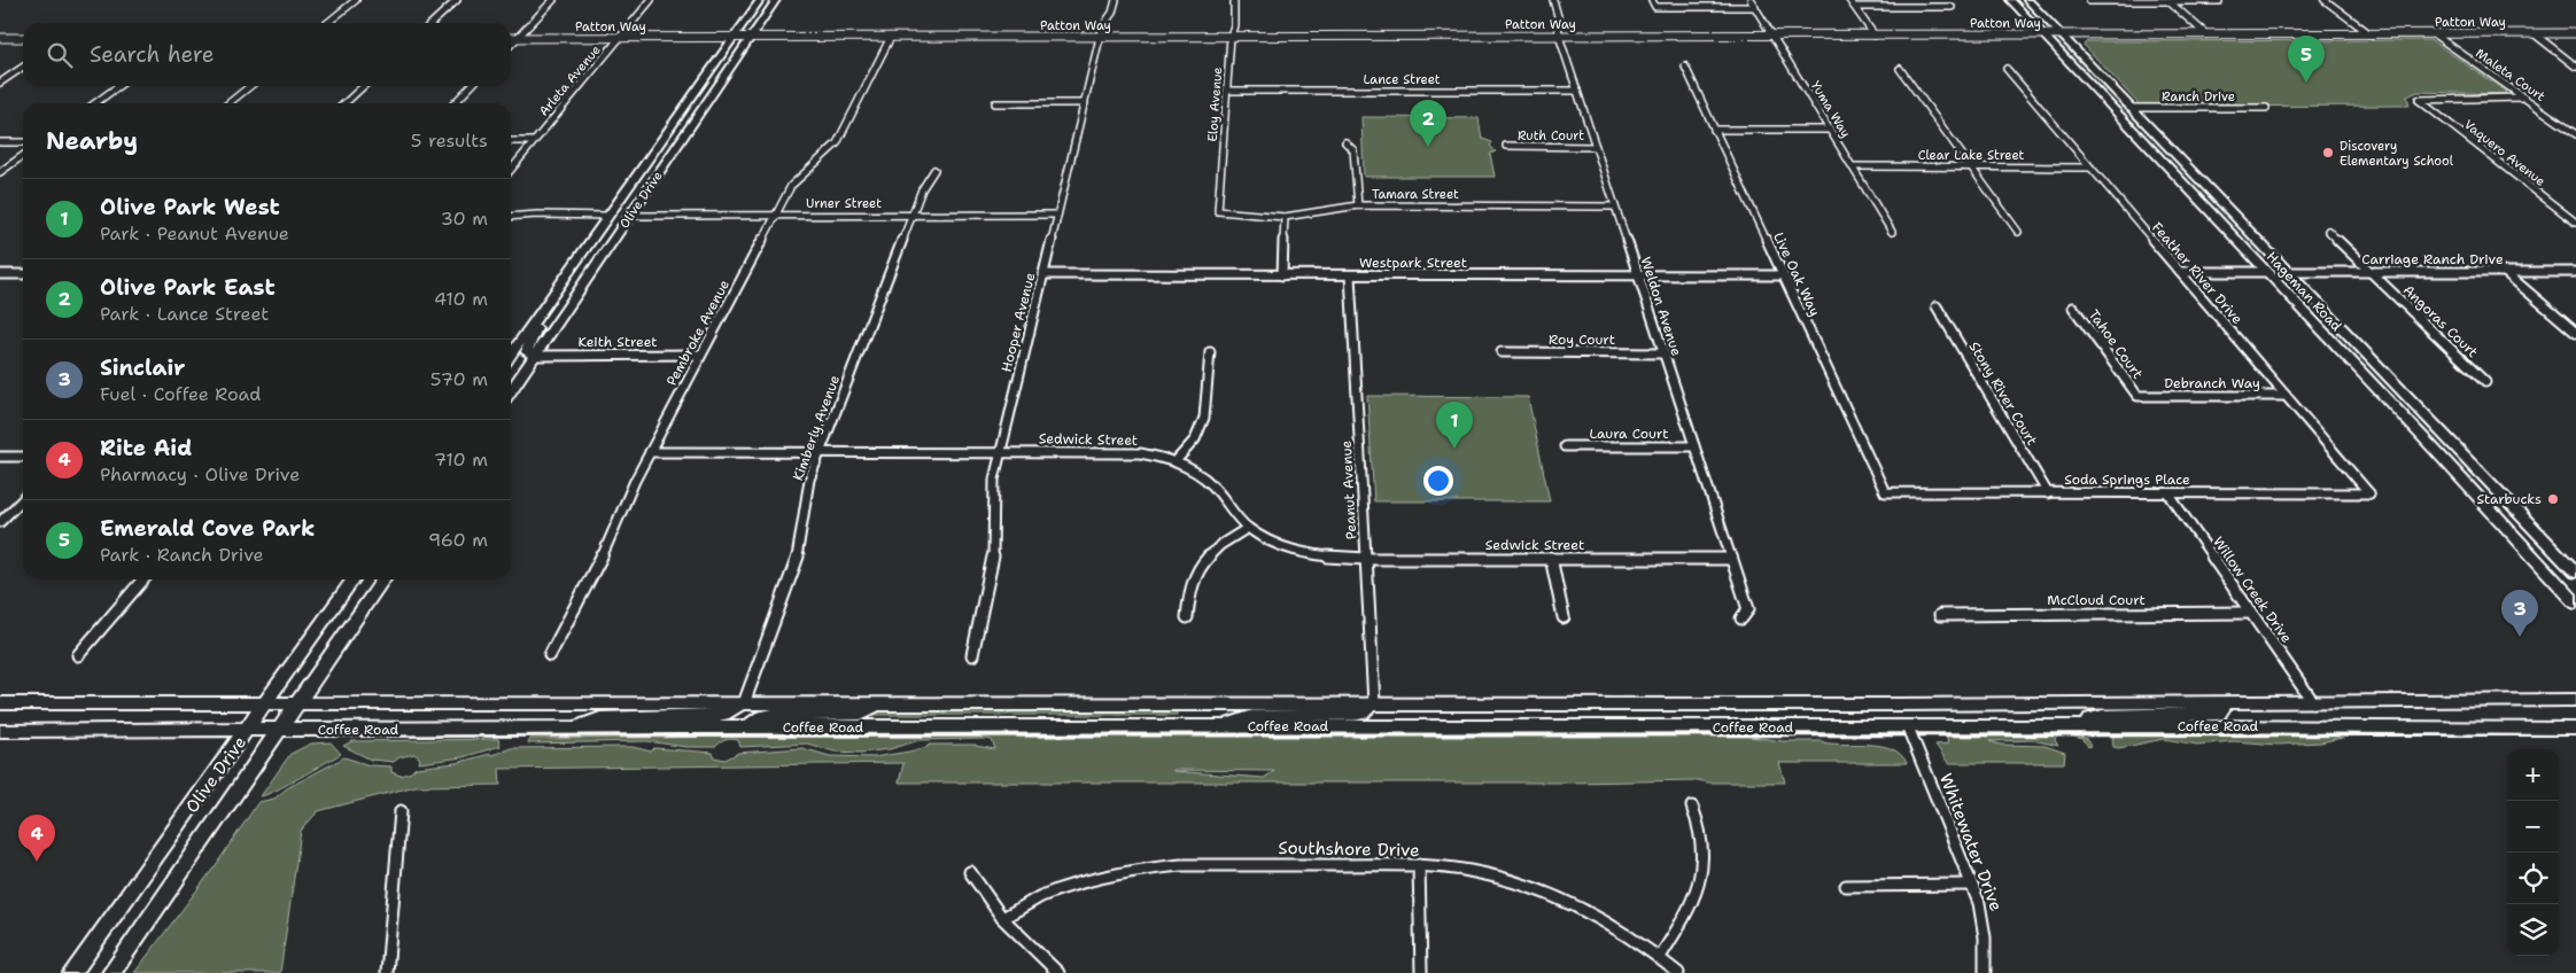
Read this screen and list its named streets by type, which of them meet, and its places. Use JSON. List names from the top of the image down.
{
  "streets": {
    "main road": ["Olive Drive", "Hageman Road", "Coffee Road"],
    "street": [
      "Patton Way",
      "Maleta Court",
      "Lance Street",
      "Arleta Avenue",
      "Ranch Drive",
      "Eloy Avenue",
      "Yuma Way",
      "Ruth Court",
      "Vaquero Avenue",
      "Clear Lake Street",
      "Tamara Street",
      "Urner Street",
      "Carriage Ranch Drive",
      "Westpark Street",
      "Feather River Drive",
      "Live Oak Way",
      "Weldon Avenue",
      "Angoras Court",
      "Hooper Avenue",
      "Pembroke Avenue",
      "Roy Court",
      "Keith Street",
      "Tahoe Court",
      "Debranch Way",
      "Stony River Court",
      "Kimberly Avenue",
      "Laura Court",
      "Sedwick Street",
      "Soda Springs Place",
      "Peanut Avenue",
      "Willow Creek Drive",
      "McCloud Court",
      "Whitewater Drive",
      "Southshore Drive"
    ]
  },
  "crossings": [
    ["Patton Way", "Maleta Court"],
    ["Patton Way", "Arleta Avenue"],
    ["Patton Way", "Eloy Avenue"],
    ["Patton Way", "Yuma Way"],
    ["Patton Way", "Olive Drive"],
    ["Patton Way", "Hageman Road"],
    ["Patton Way", "Weldon Avenue"],
    ["Patton Way", "Hooper Avenue"],
    ["Patton Way", "Pembroke Avenue"],
    ["Maleta Court", "Vaquero Avenue"],
    ["Lance Street", "Eloy Avenue"],
    ["Lance Street", "Weldon Avenue"],
    ["Ranch Drive", "Hageman Road"],
    ["Eloy Avenue", "Tamara Street"],
    ["Yuma Way", "Clear Lake Street"],
    ["Ruth Court", "Weldon Avenue"],
    ["Clear Lake Street", "Feather River Drive"],
    ["Tamara Street", "Weldon Avenue"],
    ["Olive Drive", "Urner Street"],
    ["Olive Drive", "Keith Street"],
    ["Olive Drive", "Coffee Road"],
    ["Urner Street", "Hooper Avenue"],
    ["Urner Street", "Pembroke Avenue"],
    ["Urner Street", "Kimberly Avenue"],
    ["Carriage Ranch Drive", "Hageman Road"],
    ["Carriage Ranch Drive", "Angoras Court"],
    ["Westpark Street", "Live Oak Way"],
    ["Westpark Street", "Weldon Avenue"],
    ["Westpark Street", "Hooper Avenue"],
    ["Westpark Street", "Peanut Avenue"],
    ["Feather River Drive", "Debranch Way"],
    ["Feather River Drive", "Soda Springs Place"],
    ["Live Oak Way", "Soda Springs Place"],
    ["Weldon Avenue", "Roy Court"],
    ["Weldon Avenue", "Laura Court"],
    ["Weldon Avenue", "Sedwick Street"],
    ["Hooper Avenue", "Sedwick Street"],
    ["Pembroke Avenue", "Keith Street"],
    ["Pembroke Avenue", "Sedwick Street"],
    ["Tahoe Court", "Debranch Way"],
    ["Stony River Court", "Soda Springs Place"],
    ["Kimberly Avenue", "Sedwick Street"],
    ["Kimberly Avenue", "Coffee Road"],
    ["Sedwick Street", "Peanut Avenue"],
    ["Soda Springs Place", "Willow Creek Drive"],
    ["Peanut Avenue", "Coffee Road"],
    ["Willow Creek Drive", "McCloud Court"],
    ["Willow Creek Drive", "Coffee Road"],
    ["Coffee Road", "Whitewater Drive"]
  ],
  "places": ["Discovery Elementary School", "Starbucks"],
  "page": {
    "search": "Search here",
    "pins": [
      "5",
      "2",
      "1",
      "3",
      "4"
    ],
    "heading": ["Nearby", "5 results"],
    "list": [
      {
        "mark": "1",
        "name": "Olive Park West",
        "note": "Park · Peanut Avenue",
        "value": "30 m"
      },
      {
        "mark": "2",
        "name": "Olive Park East",
        "note": "Park · Lance Street",
        "value": "410 m"
      },
      {
        "mark": "3",
        "name": "Sinclair",
        "note": "Fuel · Coffee Road",
        "value": "570 m"
      },
      {
        "mark": "4",
        "name": "Rite Aid",
        "note": "Pharmacy · Olive Drive",
        "value": "710 m"
      },
      {
        "mark": "5",
        "name": "Emerald Cove Park",
        "note": "Park · Ranch Drive",
        "value": "960 m"
      }
    ],
    "map_buttons": ["+", "−"]
  }
}
